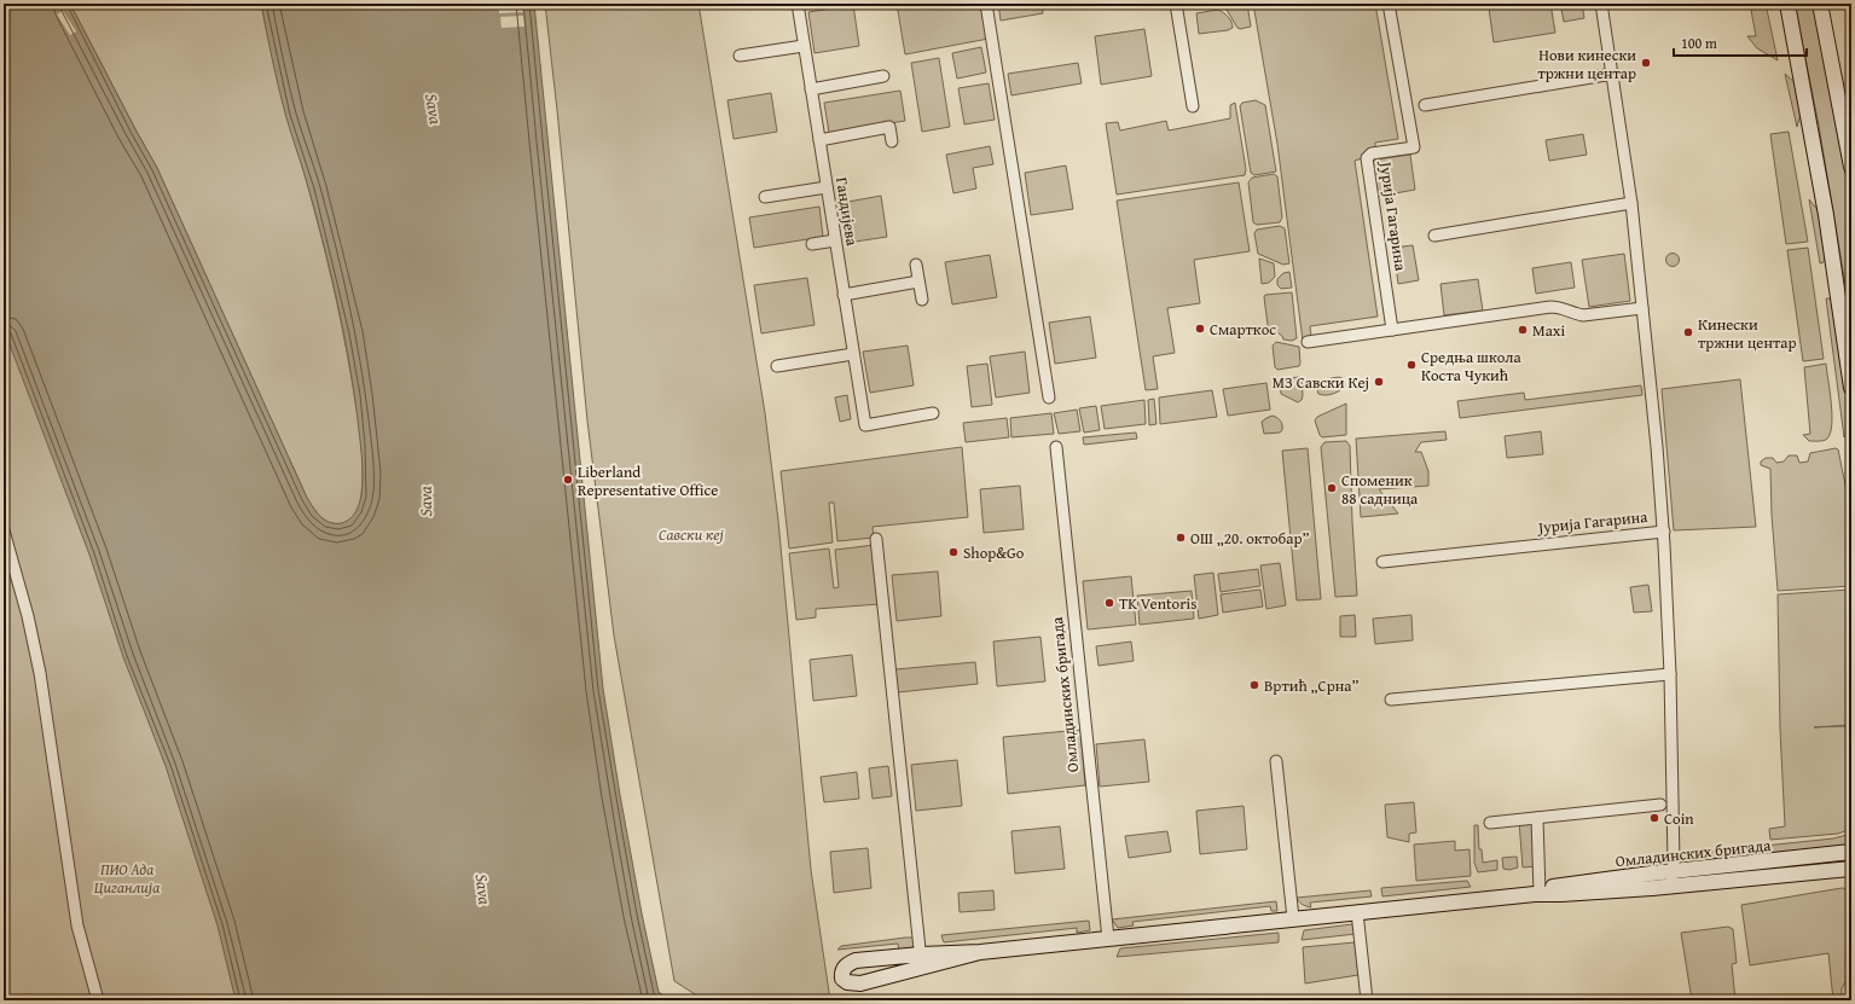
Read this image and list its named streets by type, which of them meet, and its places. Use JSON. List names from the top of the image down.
{
  "streets": {
    "street": ["Гандијева", "Јурија Гагарина", "Омладинских бригада"]
  },
  "crossings": [
    ["Јурија Гагарина", "Омладинских бригада"]
  ],
  "water": ["Sava"],
  "parks": ["Савски кеј", "ПИО Ада Циганлија"],
  "places": [
    "Нови кинески тржни центар",
    "Смарткос",
    "Maxi",
    "Кинески тржни центар",
    "Средња школа Коста Чукић",
    "МЗ Савски Кеј",
    "Liberland Representative Office",
    "Споменик 88 садница",
    "ОШ „20. октобар”",
    "Shop&Go",
    "TK Ventoris",
    "Вртић „Срна”",
    "Coin"
  ],
  "scale_bar": "100 m"
}
